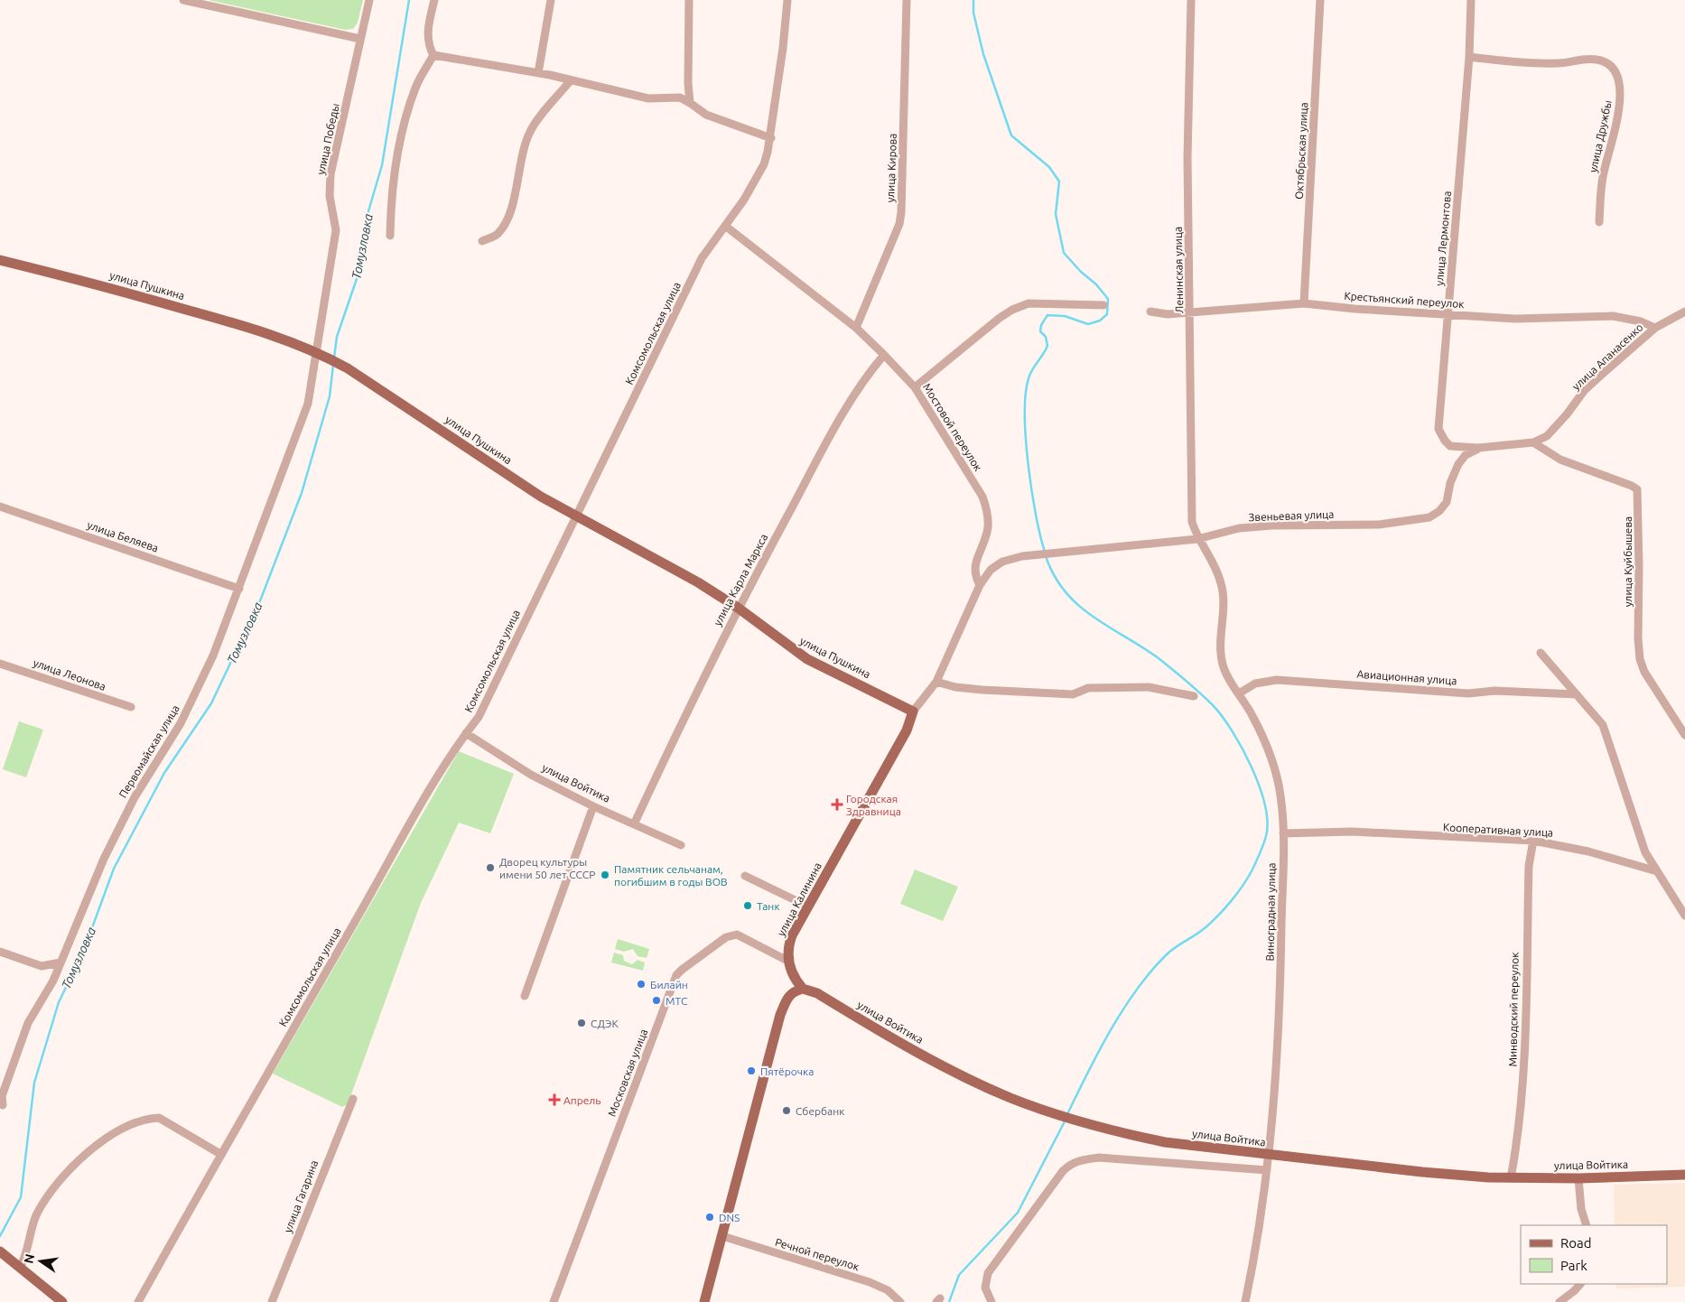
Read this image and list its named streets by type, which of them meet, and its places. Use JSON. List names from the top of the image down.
{
  "streets": {
    "main road": ["улица Пушкина", "улица Войтика", "улица Калинина"],
    "street": [
      "улица Дружбы",
      "улица Победы",
      "Октябрьская улица",
      "улица Кирова",
      "улица Лермонтова",
      "Ленинская улица",
      "Крестьянский переулок",
      "Комсомольская улица",
      "улица Апанасенко",
      "Мостовой переулок",
      "Звеньевая улица",
      "улица Беляева",
      "улица Куйбышева",
      "улица Карла Маркса",
      "улица Леонова",
      "Авиационная улица",
      "Первомайская улица",
      "Кооперативная улица",
      "Виноградная улица",
      "Минводский переулок",
      "Московская улица",
      "улица Гагарина",
      "Речной переулок"
    ]
  },
  "crossings": [
    ["улица Дружбы", "улица Лермонтова"],
    ["улица Победы", "улица Пушкина"],
    ["улица Победы", "Первомайская улица"],
    ["Октябрьская улица", "Крестьянский переулок"],
    ["улица Кирова", "Мостовой переулок"],
    ["улица Лермонтова", "Крестьянский переулок"],
    ["улица Лермонтова", "улица Апанасенко"],
    ["улица Лермонтова", "Звеньевая улица"],
    ["Ленинская улица", "Крестьянский переулок"],
    ["Ленинская улица", "Звеньевая улица"],
    ["Ленинская улица", "Виноградная улица"],
    ["улица Пушкина", "Комсомольская улица"],
    ["улица Пушкина", "улица Карла Маркса"],
    ["улица Пушкина", "Первомайская улица"],
    ["улица Пушкина", "улица Калинина"],
    ["Крестьянский переулок", "улица Апанасенко"],
    ["Комсомольская улица", "Мостовой переулок"],
    ["Комсомольская улица", "улица Войтика"],
    ["улица Апанасенко", "Звеньевая улица"],
    ["улица Апанасенко", "улица Куйбышева"],
    ["Мостовой переулок", "улица Карла Маркса"],
    ["Мостовой переулок", "улица Калинина"],
    ["Звеньевая улица", "улица Калинина"],
    ["Звеньевая улица", "Виноградная улица"],
    ["улица Беляева", "Первомайская улица"],
    ["улица Карла Маркса", "улица Войтика"],
    ["Авиационная улица", "Виноградная улица"],
    ["улица Войтика", "улица Калинина"],
    ["улица Войтика", "Виноградная улица"],
    ["улица Войтика", "Минводский переулок"],
    ["Кооперативная улица", "Виноградная улица"],
    ["Кооперативная улица", "Минводский переулок"],
    ["улица Калинина", "Московская улица"]
  ],
  "water": ["Томузловка"],
  "places": {
    "health": ["Городская Здравница", "Апрель"],
    "other": [
      "Дворец культуры имени 50 лет СССР",
      "Памятник сельчанам, погибшим в годы ВОВ",
      "Танк",
      "Билайн",
      "МТС",
      "СДЭК",
      "Пятёрочка",
      "Сбербанк",
      "DNS"
    ]
  },
  "legend": ["Road", "Park"],
  "north": "left"
}
